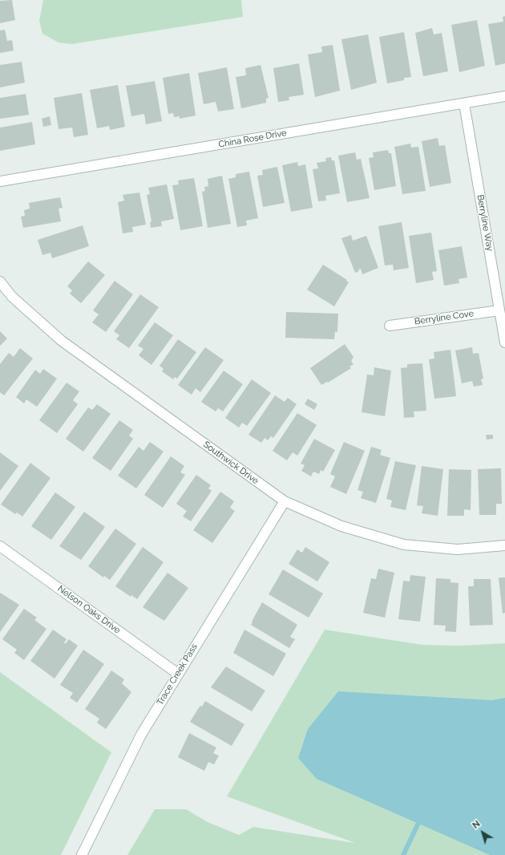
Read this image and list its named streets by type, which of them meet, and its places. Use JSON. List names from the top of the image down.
{
  "streets": {
    "street": [
      "China Rose Drive",
      "Berryline Way",
      "Berryline Cove",
      "Southwick Drive",
      "Nelson Oaks Drive",
      "Trace Creek Pass"
    ]
  },
  "crossings": [
    ["China Rose Drive", "Berryline Way"],
    ["Berryline Way", "Berryline Cove"],
    ["Southwick Drive", "Trace Creek Pass"],
    ["Nelson Oaks Drive", "Trace Creek Pass"]
  ],
  "north": "top left"
}
